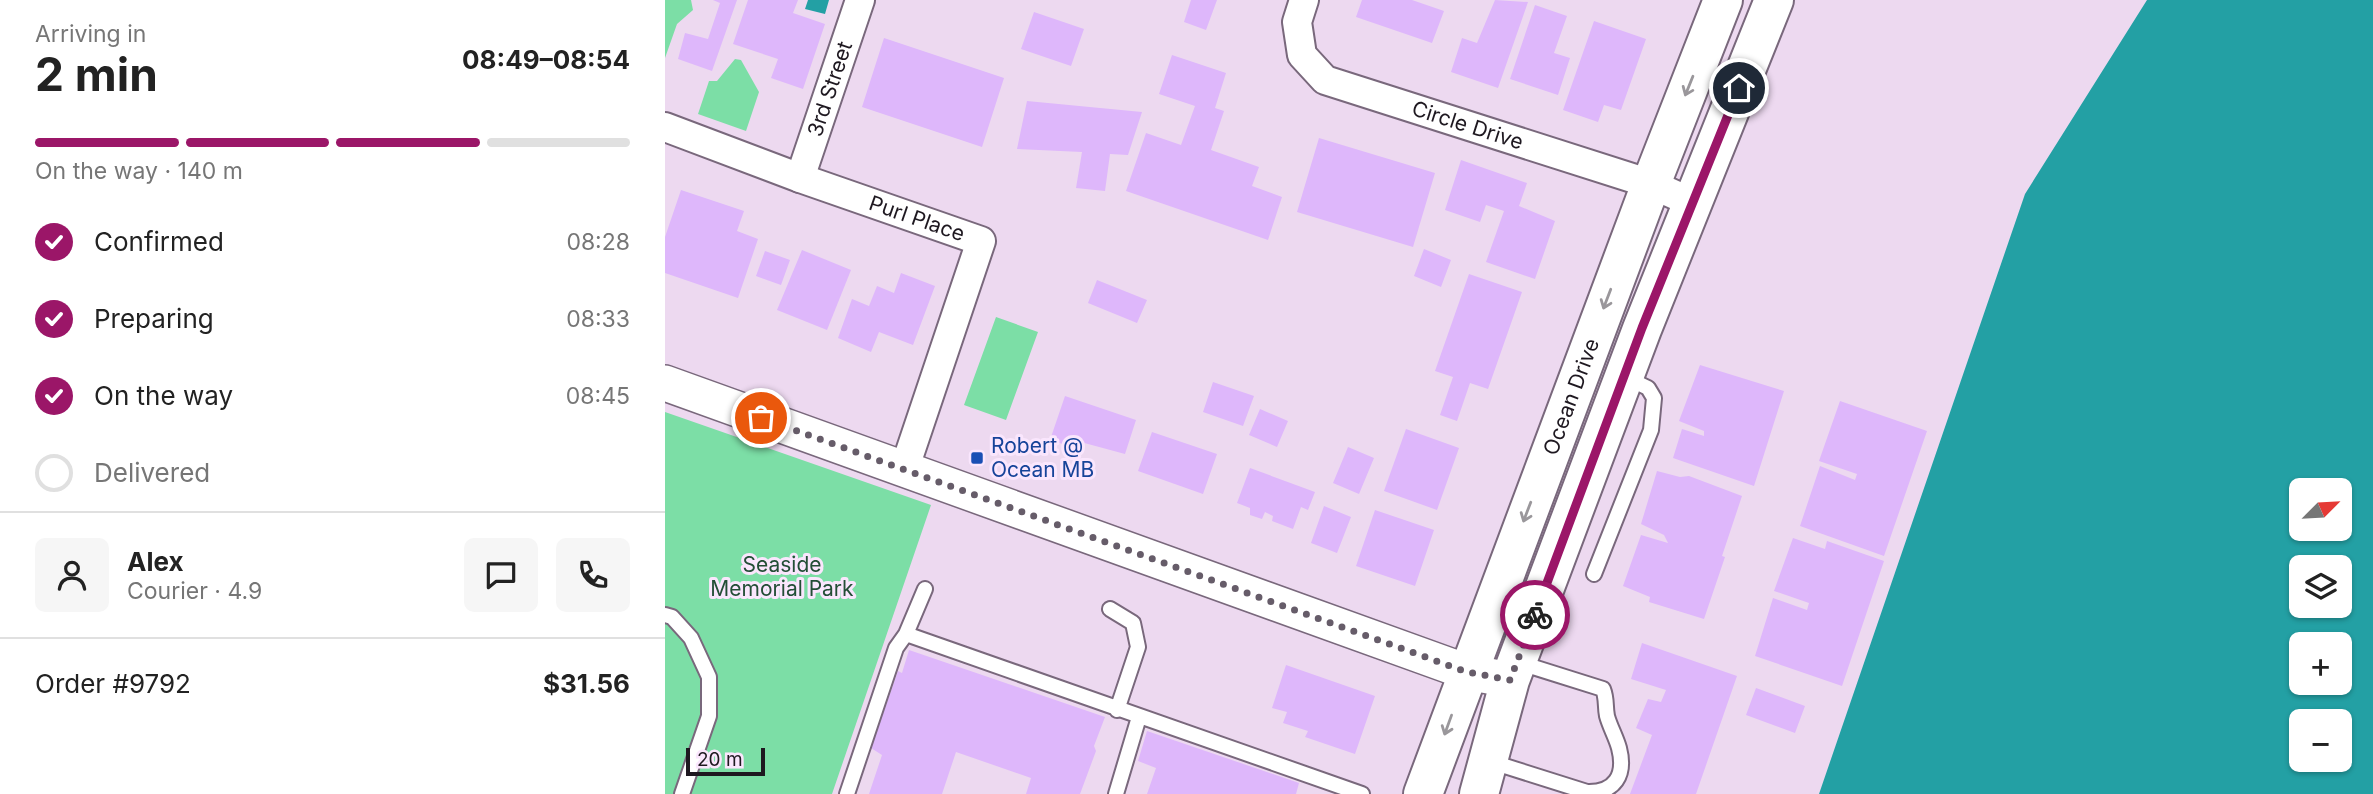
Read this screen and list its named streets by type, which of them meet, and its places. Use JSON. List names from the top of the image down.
{
  "streets": {
    "main road": ["Ocean Drive"],
    "street": ["3rd Street", "Circle Drive", "Purl Place"]
  },
  "crossings": [
    ["3rd Street", "Purl Place"],
    ["Circle Drive", "Ocean Drive"]
  ],
  "parks": ["Seaside Memorial Park"],
  "places": {
    "transit": ["Robert @ Ocean MB"]
  },
  "scale_bar": "20 m",
  "north": "top right",
  "page": {
    "heading": ["2 min", "Arriving in", "08:49–08:54"],
    "panel": [
      "Alex",
      "Courier · 4.9",
      "Order #9792",
      "$31.56"
    ],
    "bar": "On the way · 140 m",
    "list": [
      ["Confirmed", "08:28"],
      ["Preparing", "08:33"],
      ["On the way", "08:45"],
      "Delivered"
    ],
    "map_buttons": ["+", "−"],
    "scale": "20 m"
  }
}
